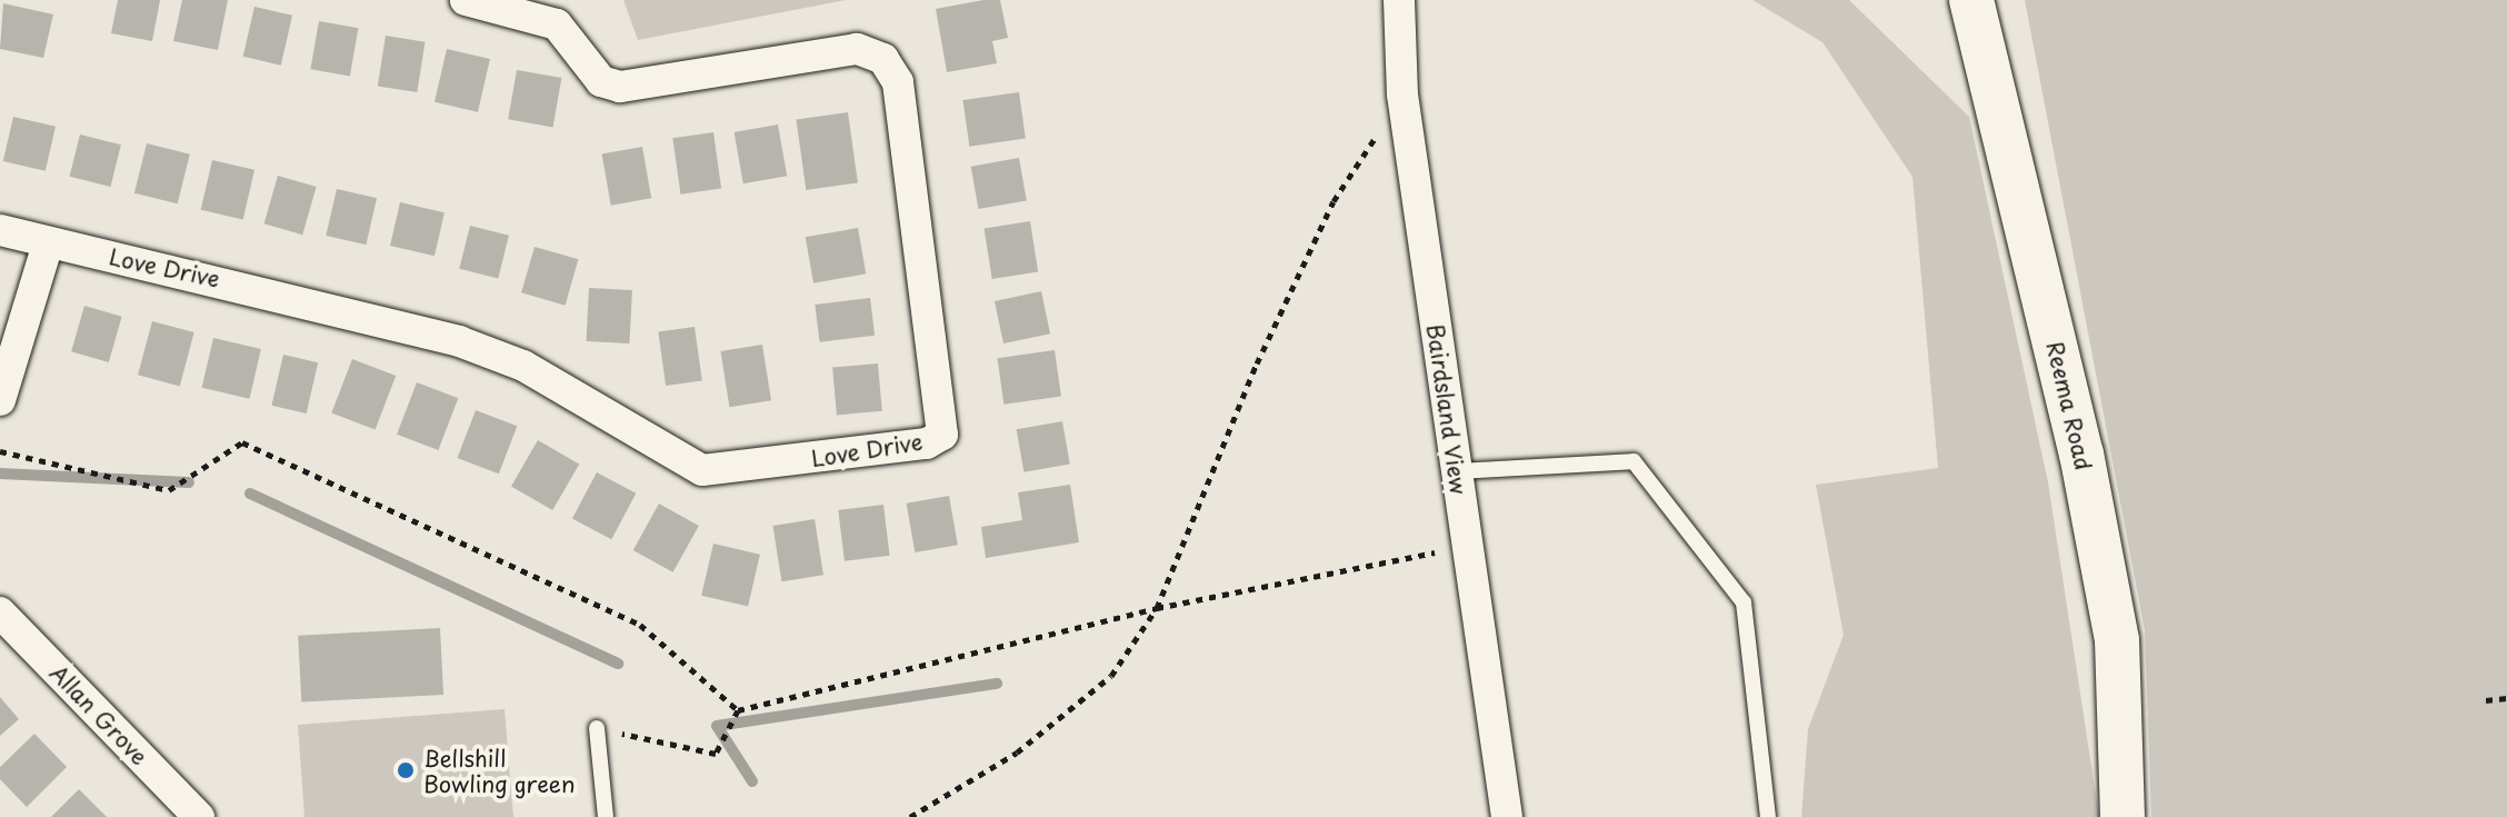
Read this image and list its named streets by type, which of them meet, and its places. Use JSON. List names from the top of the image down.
{
  "streets": {
    "street": [
      "Love Drive",
      "Reema Road",
      "Bairdsland View",
      "Allan Grove"
    ]
  },
  "places": ["Bellshill Bowling green"]
}
